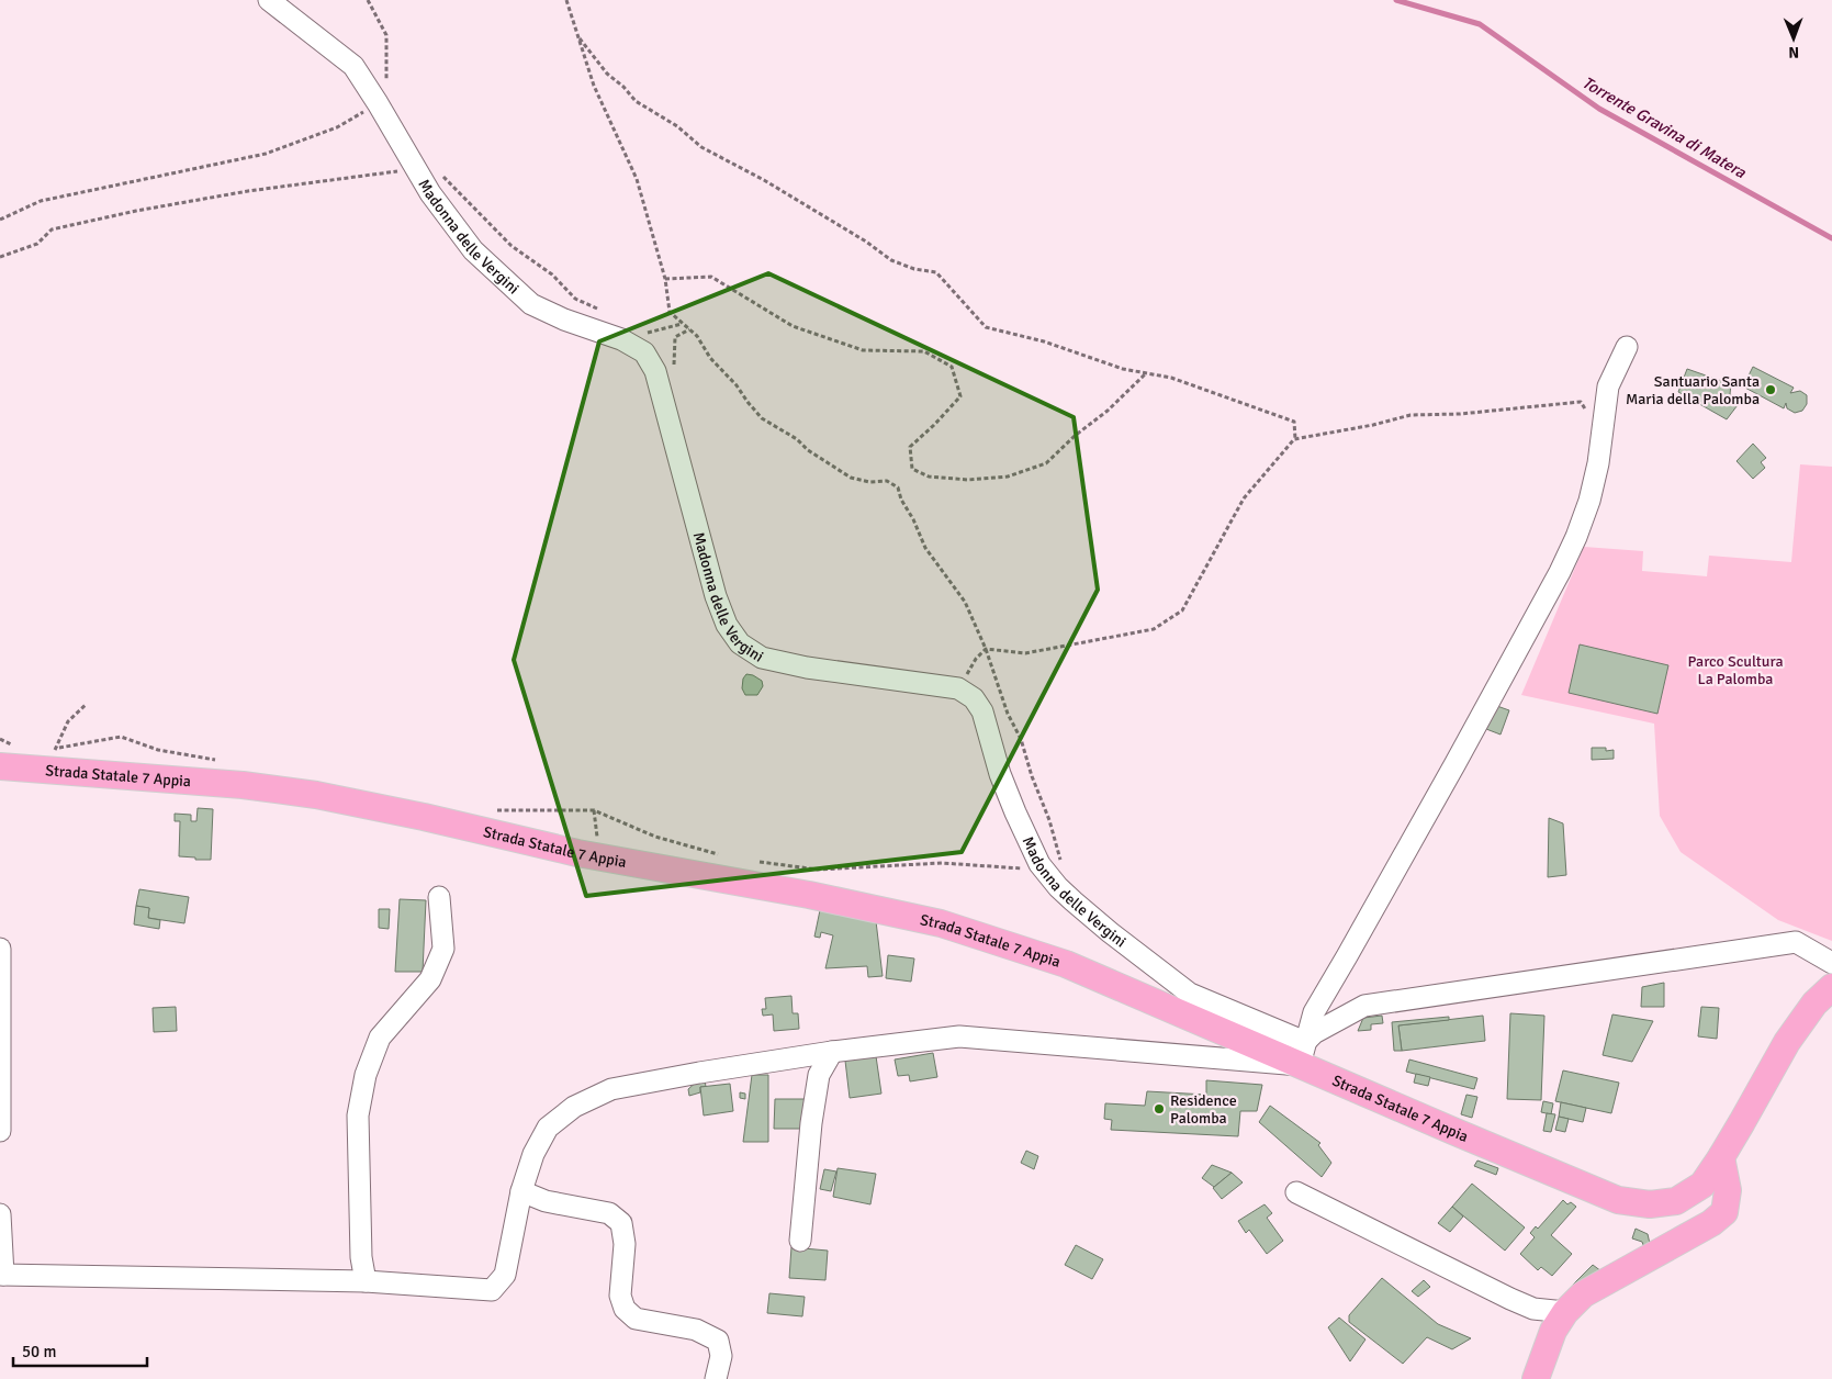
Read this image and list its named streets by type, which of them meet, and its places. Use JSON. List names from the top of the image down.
{
  "streets": {
    "main road": ["Strada Statale 7 Appia"],
    "street": ["Madonna delle Vergini"]
  },
  "crossings": [
    ["Madonna delle Vergini", "Strada Statale 7 Appia"]
  ],
  "water": ["Torrente Gravina di Matera"],
  "parks": ["Parco Scultura La Palomba"],
  "places": ["Santuario Santa Maria della Palomba", "Residence Palomba"],
  "scale_bar": "50 m",
  "north": "bottom"
}
